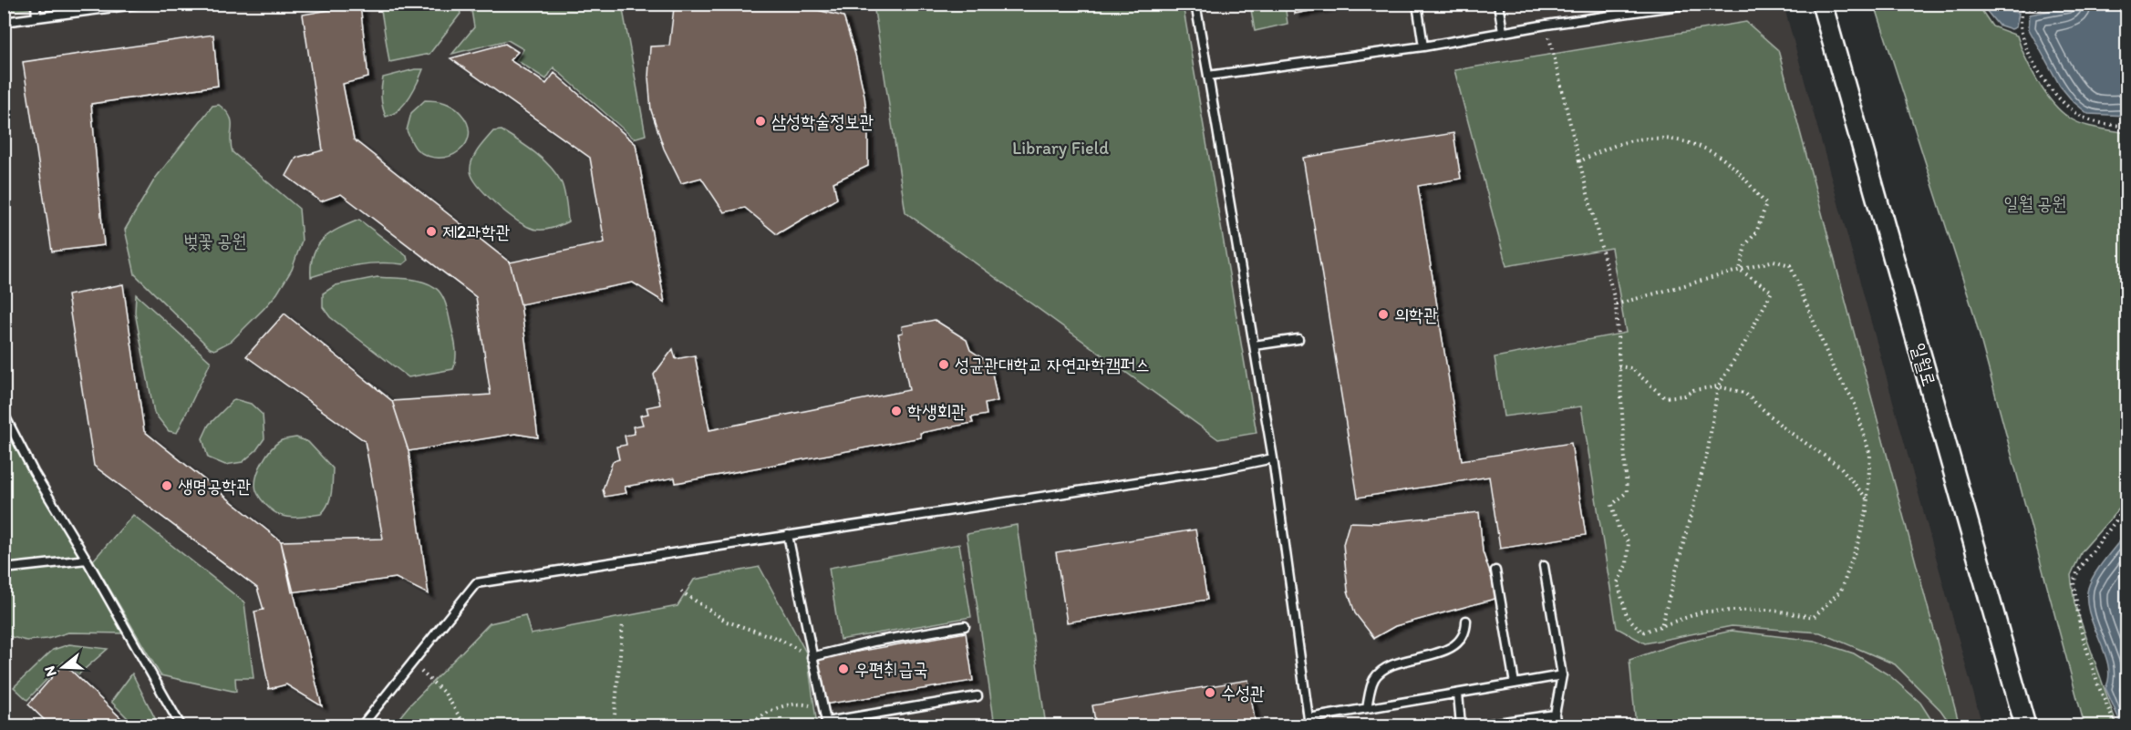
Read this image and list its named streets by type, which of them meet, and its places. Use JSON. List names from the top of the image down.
{
  "streets": {
    "street": ["일월로"]
  },
  "parks": ["Library Field", "일월 공원", "벚꽃 공원"],
  "places": [
    "삼성학술정보관",
    "제2과학관",
    "의학관",
    "성균관대학교 자연과학캠퍼스",
    "학생회관",
    "생명공학관",
    "우편취급국",
    "수성관"
  ],
  "north": "left"
}
